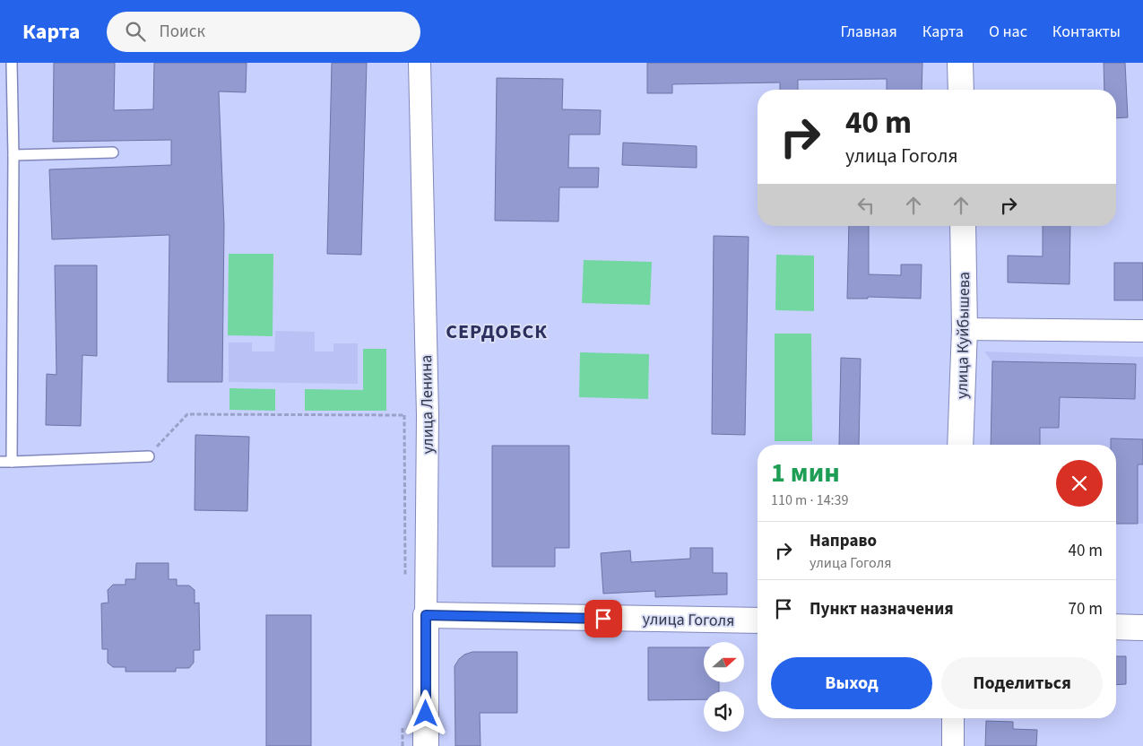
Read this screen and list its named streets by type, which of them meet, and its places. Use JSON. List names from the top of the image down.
{
  "streets": {
    "street": ["улица Куйбышева", "улица Ленина", "улица Гоголя"]
  },
  "crossings": [
    ["улица Ленина", "улица Гоголя"]
  ],
  "districts": ["СЕРДОБСК"],
  "north": "right",
  "page": {
    "header": "Карта",
    "search": "Поиск",
    "nav": [
      "Главная",
      "Карта",
      "О нас",
      "Контакты"
    ],
    "turn": ["40 m", "улица Гоголя"],
    "heading": ["1 мин", "110 m · 14:39"],
    "list": [
      {
        "name": "Направо",
        "note": "улица Гоголя",
        "value": "40 m"
      },
      {
        "name": "Пункт назначения",
        "value": "70 m"
      }
    ],
    "buttons": ["Выход", "Поделиться"]
  }
}
